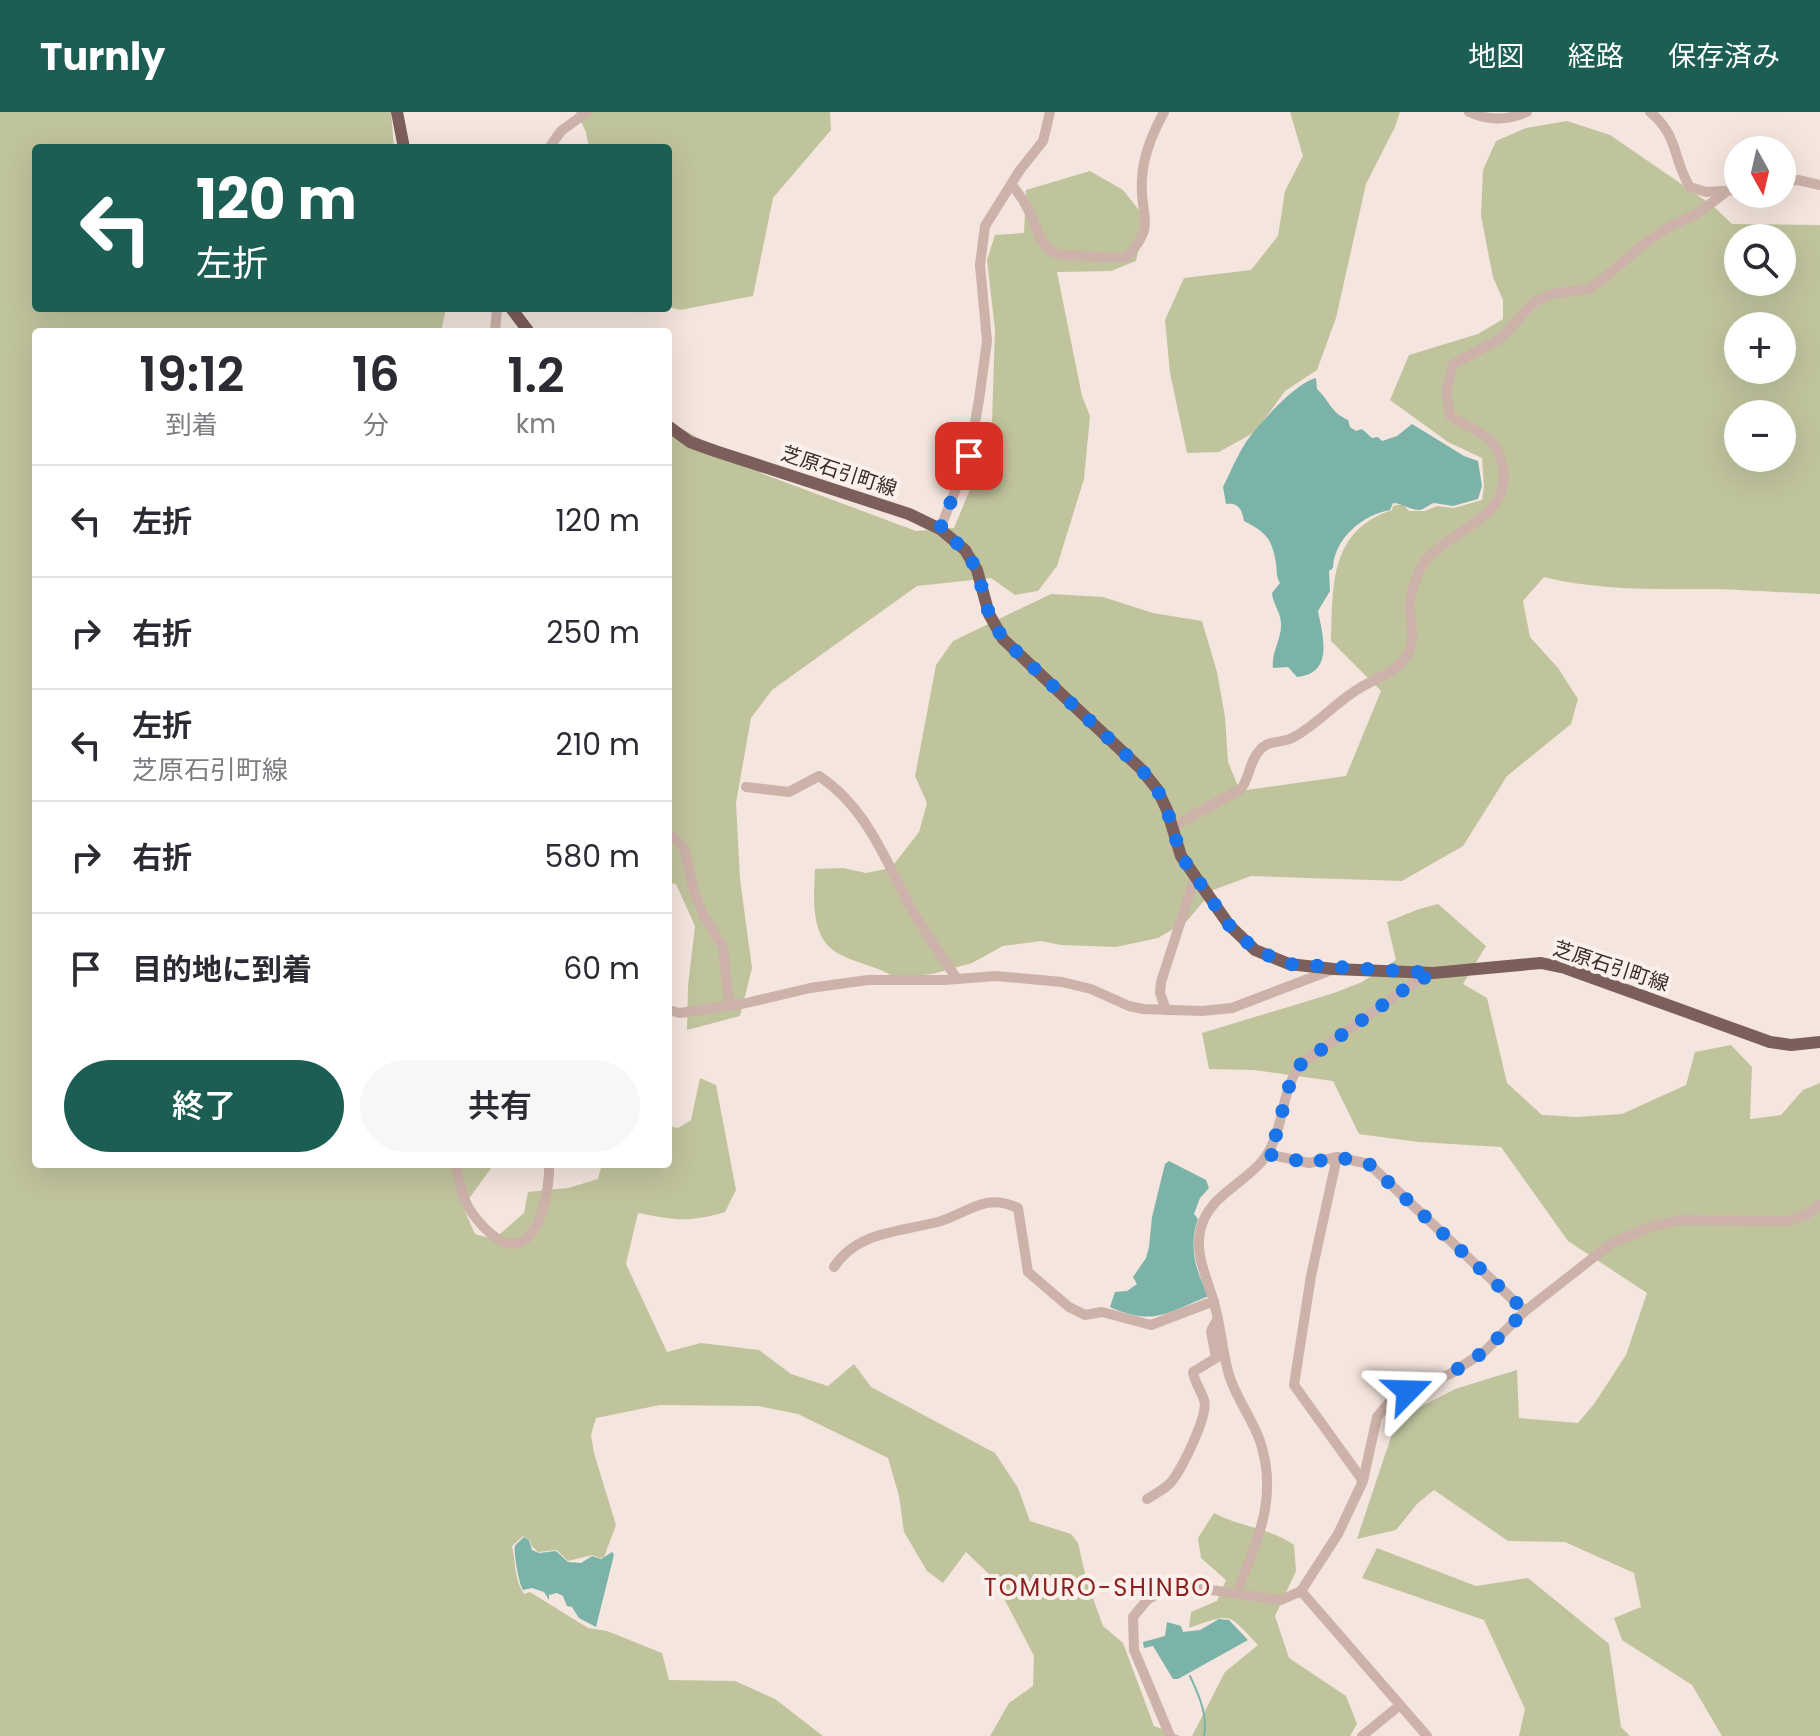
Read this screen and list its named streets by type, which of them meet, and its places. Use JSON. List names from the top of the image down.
{
  "streets": {
    "main road": ["芝原石引町線"]
  },
  "districts": ["TOMURO-SHINBO"],
  "north": "bottom",
  "page": {
    "header": "Turnly",
    "nav": ["地図", "経路", "保存済み"],
    "map_buttons": ["+", "−"],
    "turn": ["120 m", "左折"],
    "eta": [
      "19:12",
      "到着",
      "16",
      "分",
      "1.2",
      "km"
    ],
    "list": [
      {
        "name": "左折",
        "value": "120 m"
      },
      {
        "name": "右折",
        "value": "250 m"
      },
      {
        "name": "左折",
        "note": "芝原石引町線",
        "value": "210 m"
      },
      {
        "name": "右折",
        "value": "580 m"
      },
      {
        "name": "目的地に到着",
        "value": "60 m"
      }
    ],
    "buttons": ["終了", "共有"]
  }
}
